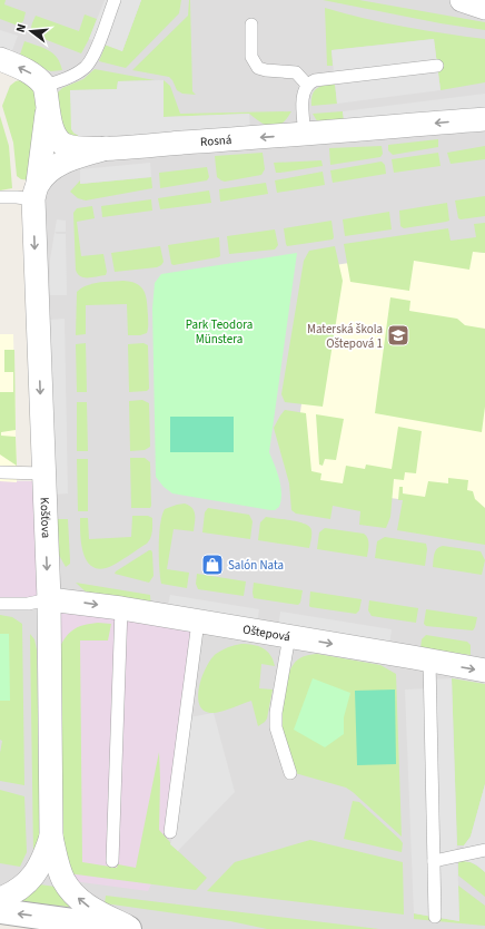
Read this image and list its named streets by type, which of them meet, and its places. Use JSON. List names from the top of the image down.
{
  "streets": {
    "street": ["Rosná", "Košťova", "Oštepová"]
  },
  "crossings": [
    ["Rosná", "Košťova"],
    ["Košťova", "Oštepová"]
  ],
  "one_way": ["Rosná", "Košťova", "Oštepová"],
  "parks": ["Park Teodora Münstera"],
  "places": {
    "school or university": ["Materská škola Oštepová 1"],
    "shop": ["Salón Nata"]
  },
  "north": "left"
}
